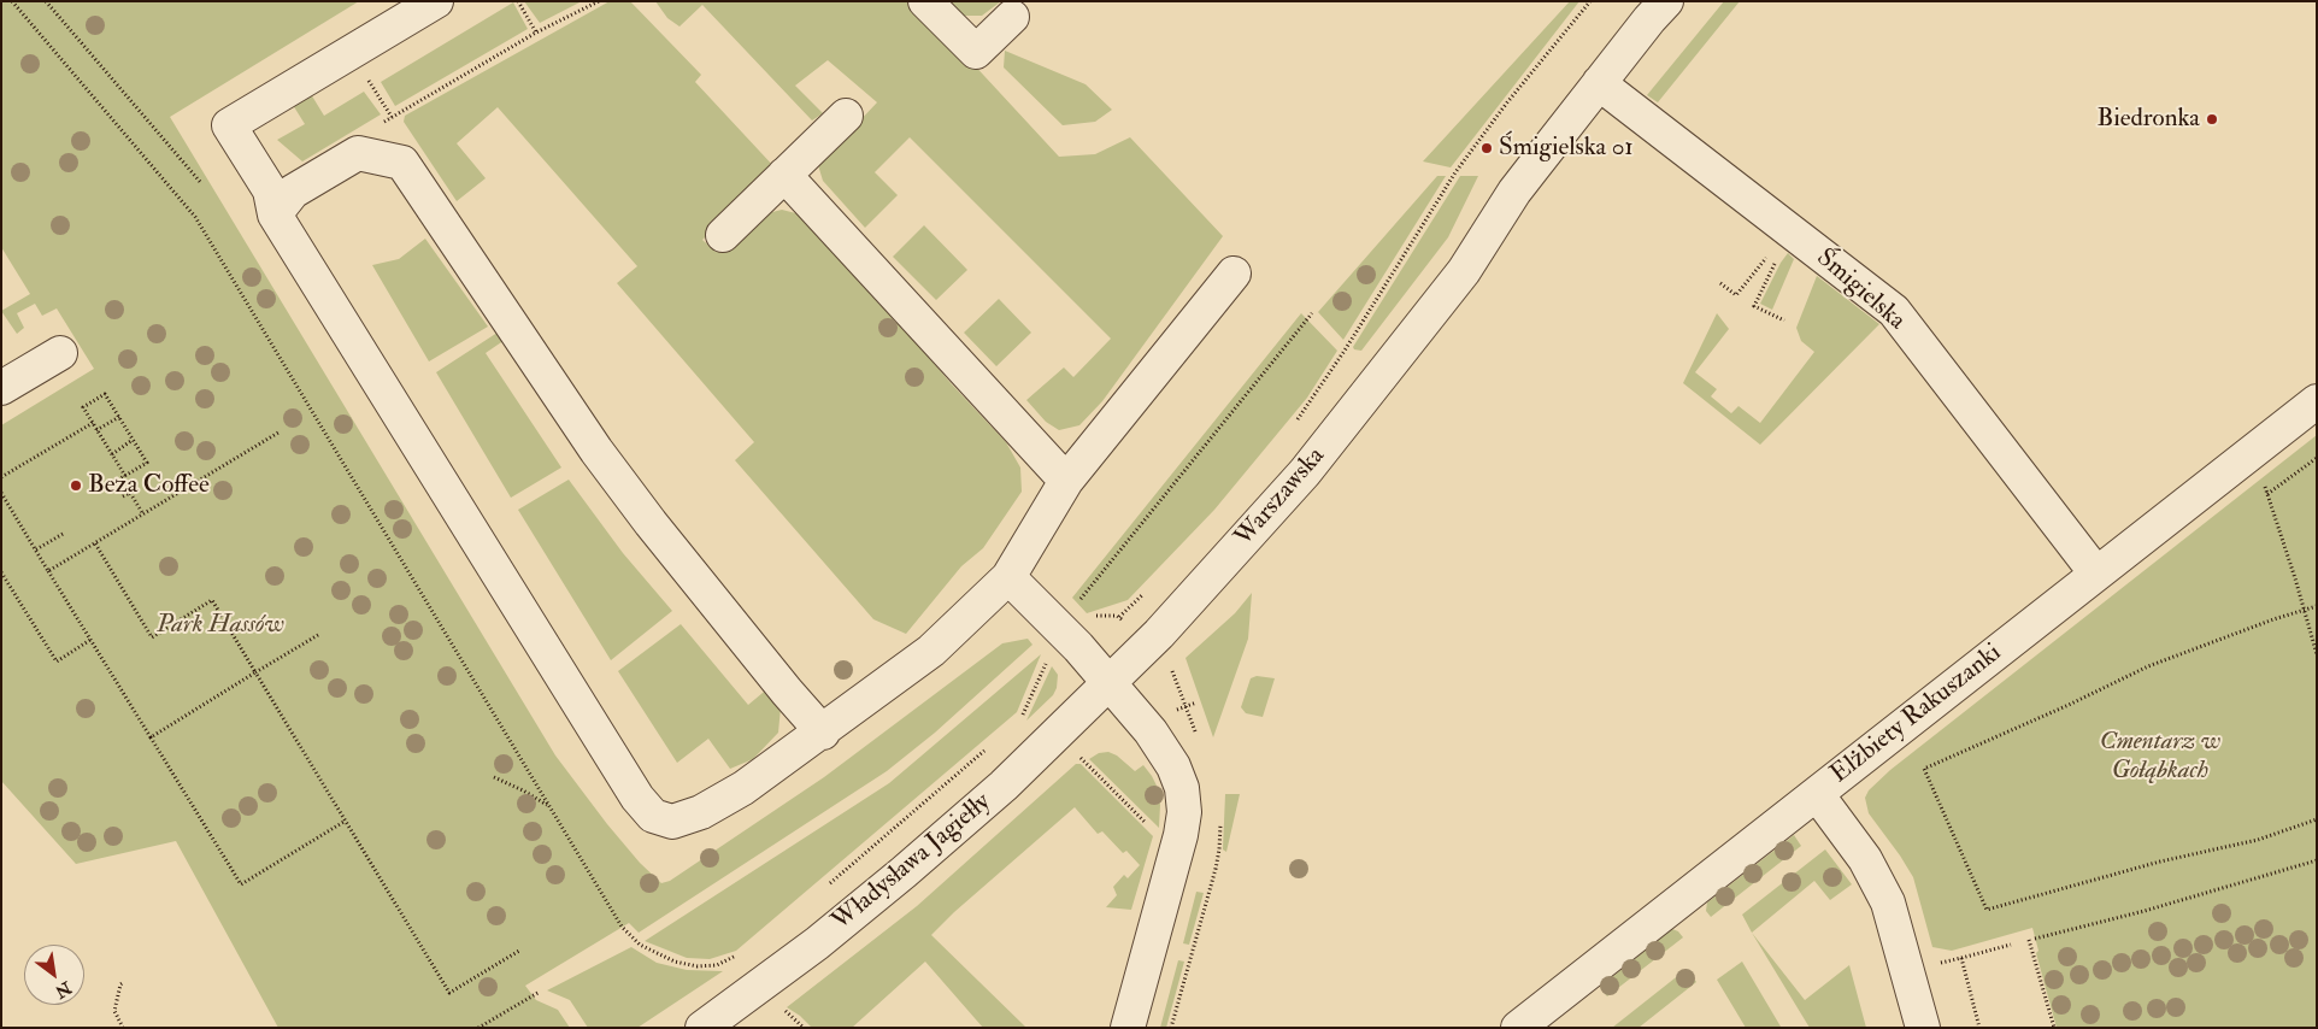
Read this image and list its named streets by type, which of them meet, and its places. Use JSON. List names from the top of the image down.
{
  "streets": {
    "street": [
      "Śmigielska",
      "Warszawska",
      "Elżbiety Rakuszanki",
      "Władysława Jagiełły"
    ]
  },
  "crossings": [
    ["Śmigielska", "Warszawska"],
    ["Śmigielska", "Elżbiety Rakuszanki"],
    ["Warszawska", "Władysława Jagiełły"]
  ],
  "parks": ["Park Hassów", "Cmentarz w Gołąbkach"],
  "places": ["Biedronka", "Śmigielska 01", "Beza Coffee"],
  "north": "bottom right"
}
